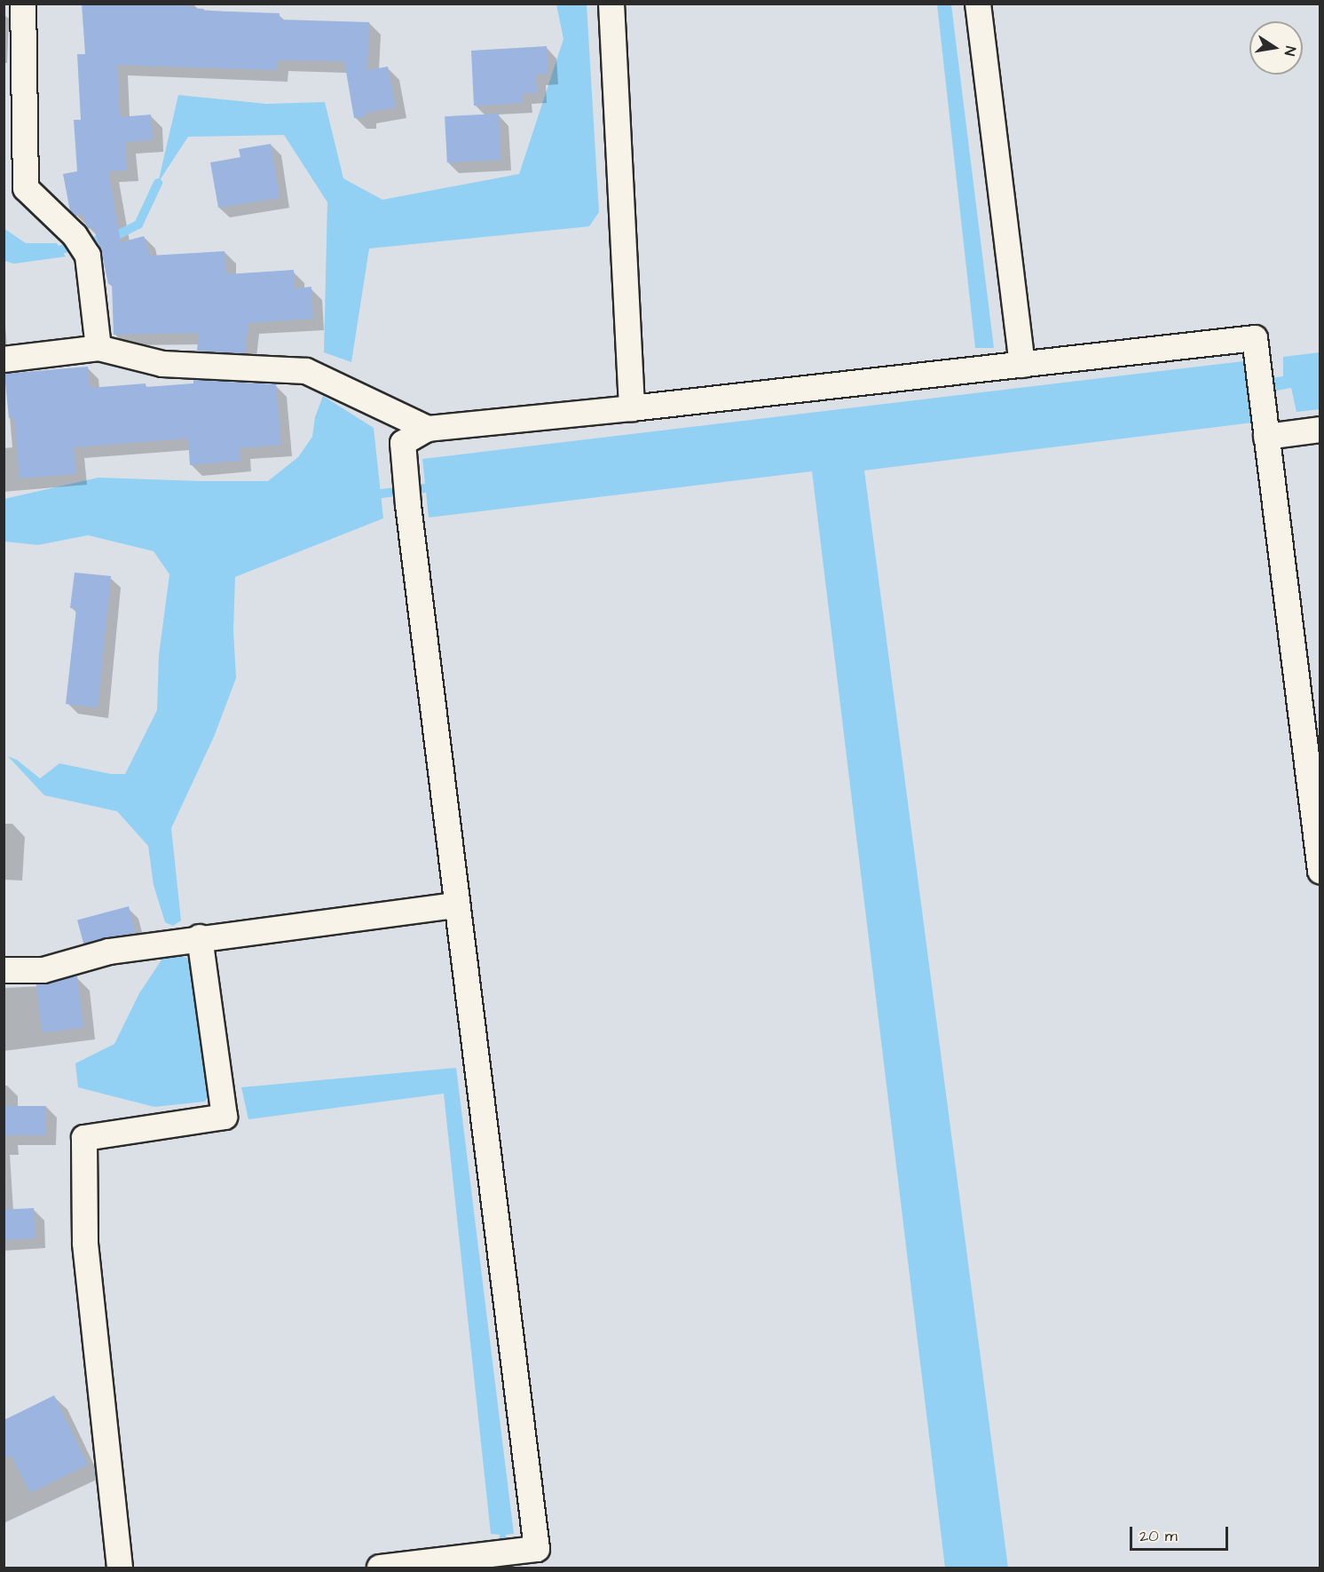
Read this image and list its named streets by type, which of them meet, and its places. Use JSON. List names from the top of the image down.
{
  "scale_bar": "20 m",
  "north": "right"
}
